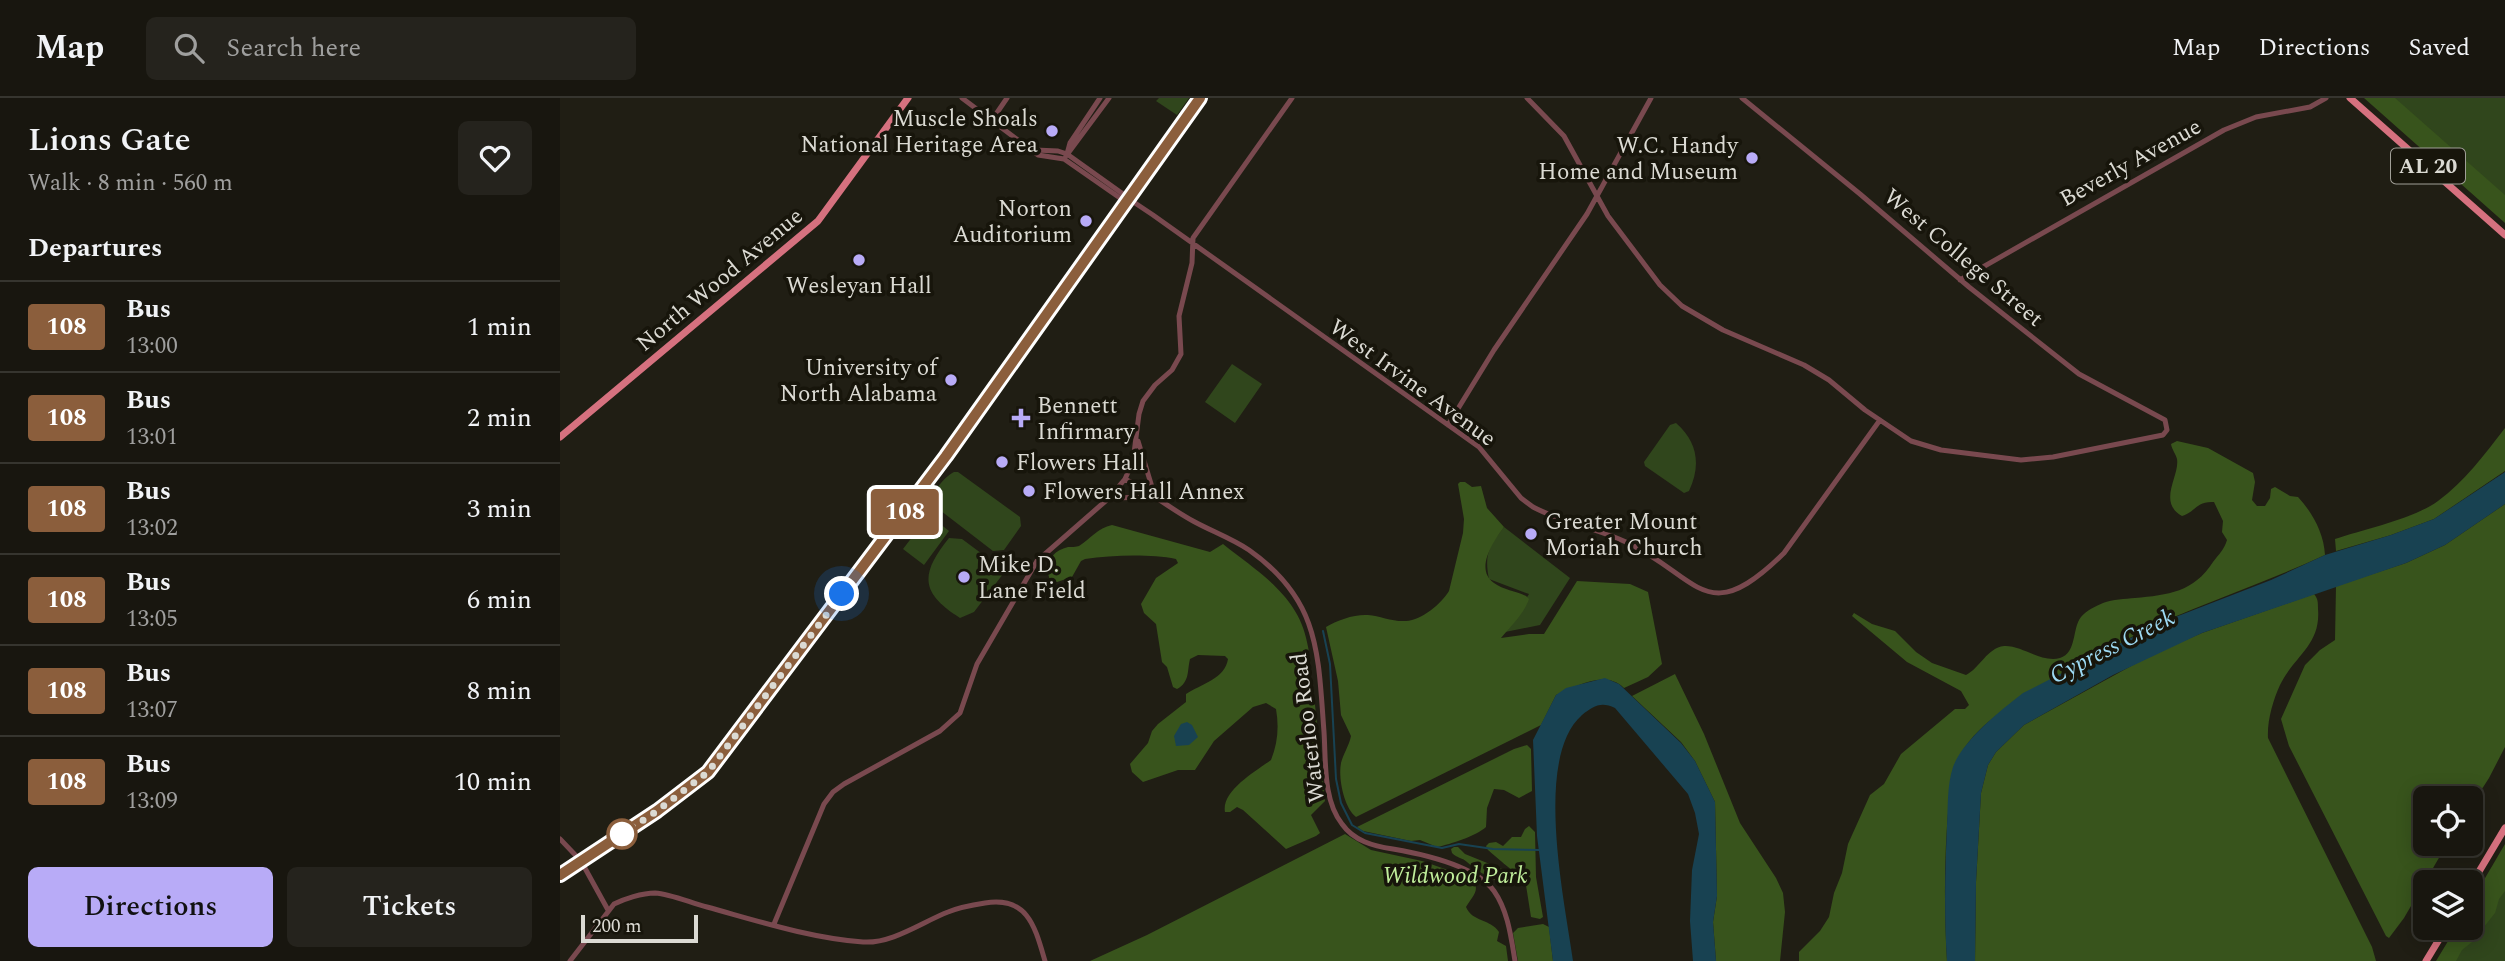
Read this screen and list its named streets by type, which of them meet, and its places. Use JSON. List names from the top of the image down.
{
  "streets": {
    "main road": ["AL 20", "North Wood Avenue"],
    "street": [
      "Beverly Avenue",
      "West College Street",
      "West Irvine Avenue",
      "Waterloo Road"
    ]
  },
  "crossings": [
    ["Beverly Avenue", "West College Street"],
    ["West College Street", "West Irvine Avenue"]
  ],
  "water": ["Cypress Creek"],
  "parks": ["Wildwood Park"],
  "places": {
    "other": [
      "Muscle Shoals National Heritage Area",
      "W.C. Handy Home and Museum",
      "Norton Auditorium",
      "Wesleyan Hall",
      "University of North Alabama",
      "Flowers Hall",
      "Flowers Hall Annex",
      "Greater Mount Moriah Church",
      "Mike D. Lane Field"
    ],
    "health": ["Bennett Infirmary"]
  },
  "lines": ["bus line 108"],
  "scale_bar": "200 m",
  "page": {
    "header": "Map",
    "search": "Search here",
    "nav": ["Map", "Directions", "Saved"],
    "heading": [
      ["Lions Gate", "Walk · 8 min · 560 m"],
      "Departures"
    ],
    "on_map": "108",
    "list": [
      {
        "mark": "108",
        "name": "Bus",
        "note": "13:00",
        "value": "1 min"
      },
      {
        "mark": "108",
        "name": "Bus",
        "note": "13:01",
        "value": "2 min"
      },
      {
        "mark": "108",
        "name": "Bus",
        "note": "13:02",
        "value": "3 min"
      },
      {
        "mark": "108",
        "name": "Bus",
        "note": "13:05",
        "value": "6 min"
      },
      {
        "mark": "108",
        "name": "Bus",
        "note": "13:07",
        "value": "8 min"
      },
      {
        "mark": "108",
        "name": "Bus",
        "note": "13:09",
        "value": "10 min"
      }
    ],
    "buttons": ["Directions", "Tickets"],
    "scale": "200 m"
  }
}
